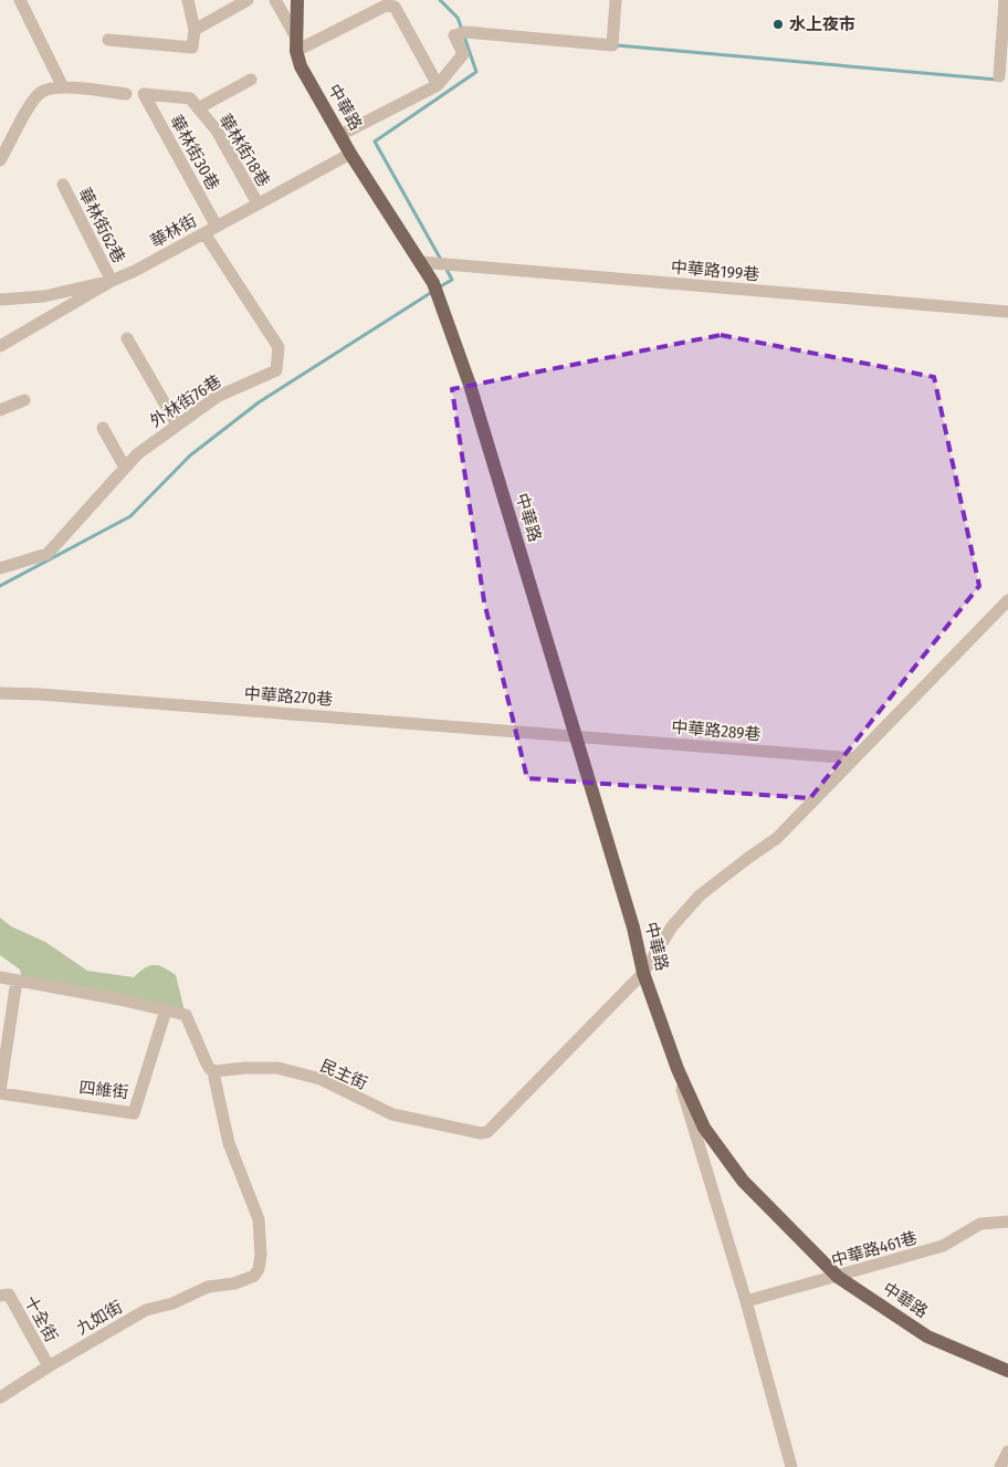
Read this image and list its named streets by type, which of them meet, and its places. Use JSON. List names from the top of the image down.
{
  "streets": {
    "main road": ["中華路"],
    "street": [
      "華林街18巷",
      "華林街30巷",
      "華林街62巷",
      "華林街",
      "中華路199巷",
      "外林街76巷",
      "中華路270巷",
      "中華路289巷",
      "民主街",
      "四維街",
      "中華路461巷",
      "九如街",
      "十全街"
    ]
  },
  "crossings": [
    ["中華路", "華林街"],
    ["中華路", "中華路199巷"],
    ["中華路", "中華路270巷"],
    ["中華路", "中華路289巷"],
    ["中華路", "民主街"],
    ["中華路", "中華路461巷"],
    ["華林街18巷", "華林街30巷"],
    ["華林街18巷", "華林街"],
    ["華林街30巷", "華林街"],
    ["華林街30巷", "外林街76巷"],
    ["華林街62巷", "華林街"],
    ["華林街", "外林街76巷"],
    ["中華路270巷", "中華路289巷"],
    ["民主街", "九如街"],
    ["九如街", "十全街"]
  ],
  "places": ["水上夜市"]
}
